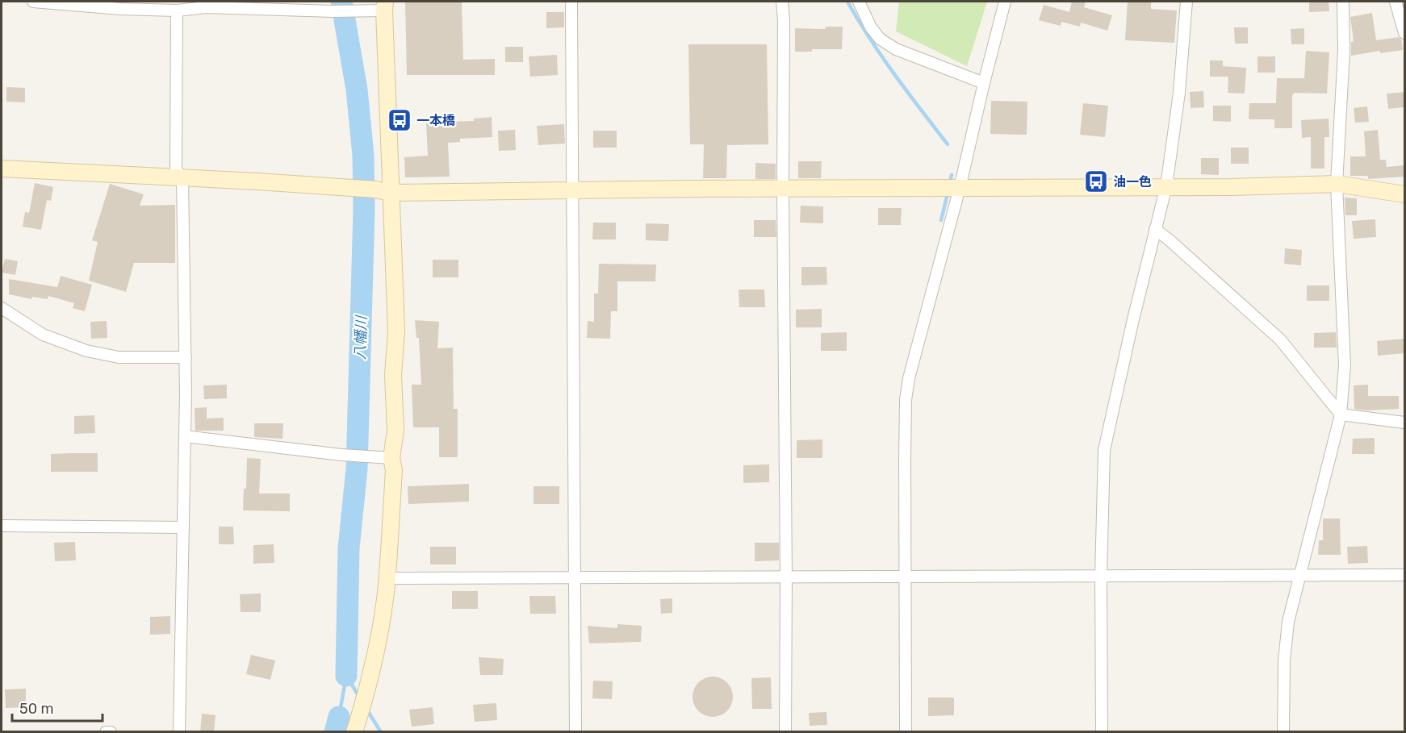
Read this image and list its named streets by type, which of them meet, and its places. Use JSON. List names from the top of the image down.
{
  "water": ["八幡川"],
  "places": {
    "bus stop": ["一本橋", "油一色"]
  },
  "scale_bar": "50 m"
}
